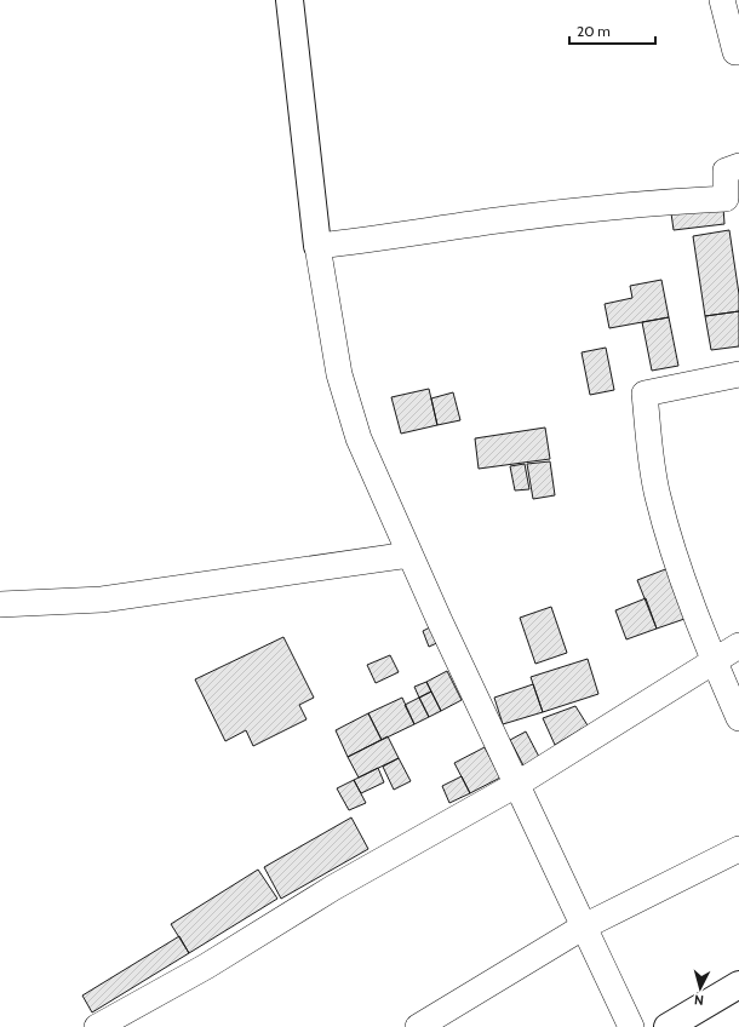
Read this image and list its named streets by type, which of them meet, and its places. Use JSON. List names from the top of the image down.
{
  "scale_bar": "20 m",
  "north": "bottom"
}
